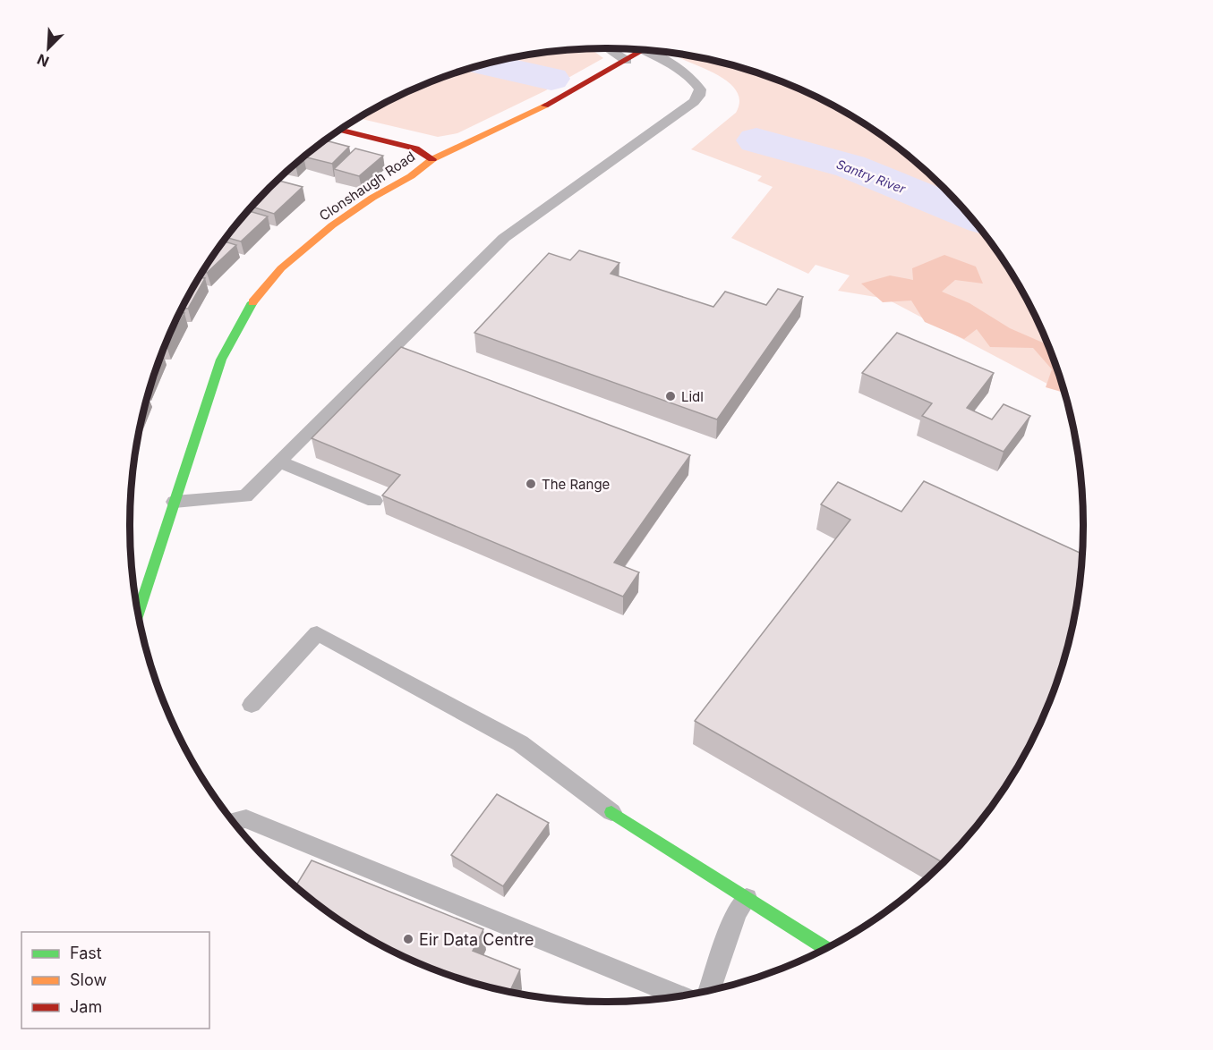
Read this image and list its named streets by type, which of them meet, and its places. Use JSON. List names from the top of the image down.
{
  "streets": {
    "street": ["Clonshaugh Road"]
  },
  "water": ["Santry River"],
  "places": ["Lidl", "The Range", "Eir Data Centre"],
  "legend": ["Fast", "Slow", "Jam"],
  "north": "bottom left"
}
